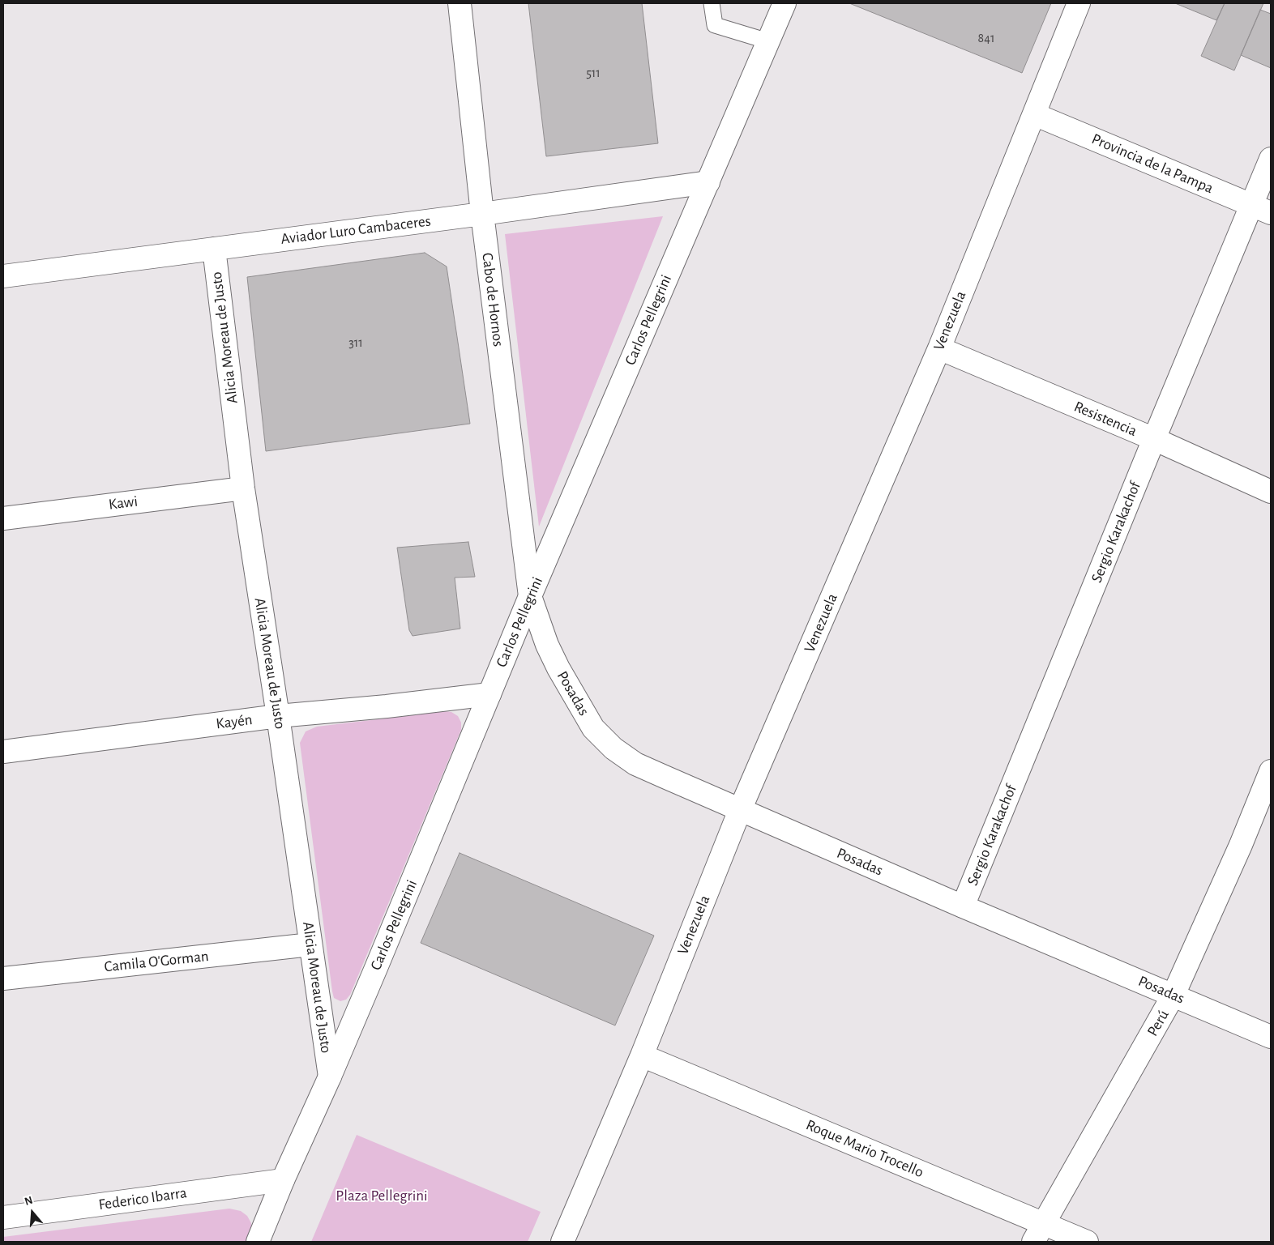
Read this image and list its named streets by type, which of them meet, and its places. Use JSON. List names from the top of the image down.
{
  "streets": {
    "street": [
      "Provincia de la Pampa",
      "Aviador Luro Cambaceres",
      "Cabo de Hornos",
      "Carlos Pellegrini",
      "Venezuela",
      "Alicia Moreau de Justo",
      "Resistencia",
      "Kawi",
      "Sergio Karakachof",
      "Posadas",
      "Kayén",
      "Camila O'Gorman",
      "Perú",
      "Roque Mario Trocello",
      "Federico Ibarra"
    ]
  },
  "crossings": [
    ["Provincia de la Pampa", "Venezuela"],
    ["Provincia de la Pampa", "Sergio Karakachof"],
    ["Aviador Luro Cambaceres", "Cabo de Hornos"],
    ["Aviador Luro Cambaceres", "Carlos Pellegrini"],
    ["Aviador Luro Cambaceres", "Alicia Moreau de Justo"],
    ["Cabo de Hornos", "Carlos Pellegrini"],
    ["Cabo de Hornos", "Posadas"],
    ["Carlos Pellegrini", "Alicia Moreau de Justo"],
    ["Carlos Pellegrini", "Posadas"],
    ["Carlos Pellegrini", "Kayén"],
    ["Carlos Pellegrini", "Federico Ibarra"],
    ["Venezuela", "Resistencia"],
    ["Venezuela", "Posadas"],
    ["Venezuela", "Roque Mario Trocello"],
    ["Alicia Moreau de Justo", "Kawi"],
    ["Alicia Moreau de Justo", "Kayén"],
    ["Alicia Moreau de Justo", "Camila O'Gorman"],
    ["Resistencia", "Sergio Karakachof"],
    ["Sergio Karakachof", "Posadas"],
    ["Posadas", "Perú"],
    ["Perú", "Roque Mario Trocello"]
  ],
  "parks": ["Plaza Pellegrini"],
  "house_numbers": ["841", "511", "311"],
  "north": "top"
}
